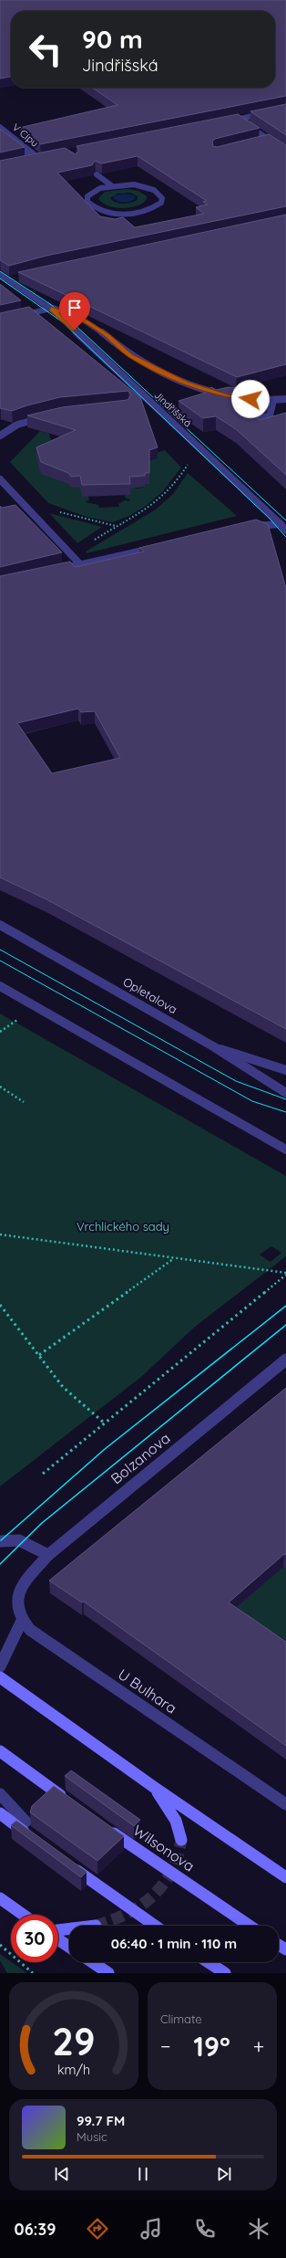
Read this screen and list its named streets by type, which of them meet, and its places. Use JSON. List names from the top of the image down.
{
  "streets": {
    "main road": ["Wilsonova"],
    "street": [
      "V Cípu",
      "Jindřišská",
      "Opletalova",
      "Bolzanova",
      "U Bulhara"
    ]
  },
  "crossings": [
    ["Bolzanova", "U Bulhara"]
  ],
  "parks": ["Vrchlického sady"],
  "page": {
    "turn": ["90 m", "Jindřišská"],
    "limit": "30",
    "trip": "06:40 · 1 min · 110 m",
    "tile": "Climate",
    "heat": ["−", "19°", "+"],
    "song": ["99.7 FM", "Music"],
    "tabs": "06:39",
    "gauge": ["29", "km/h"]
  }
}
